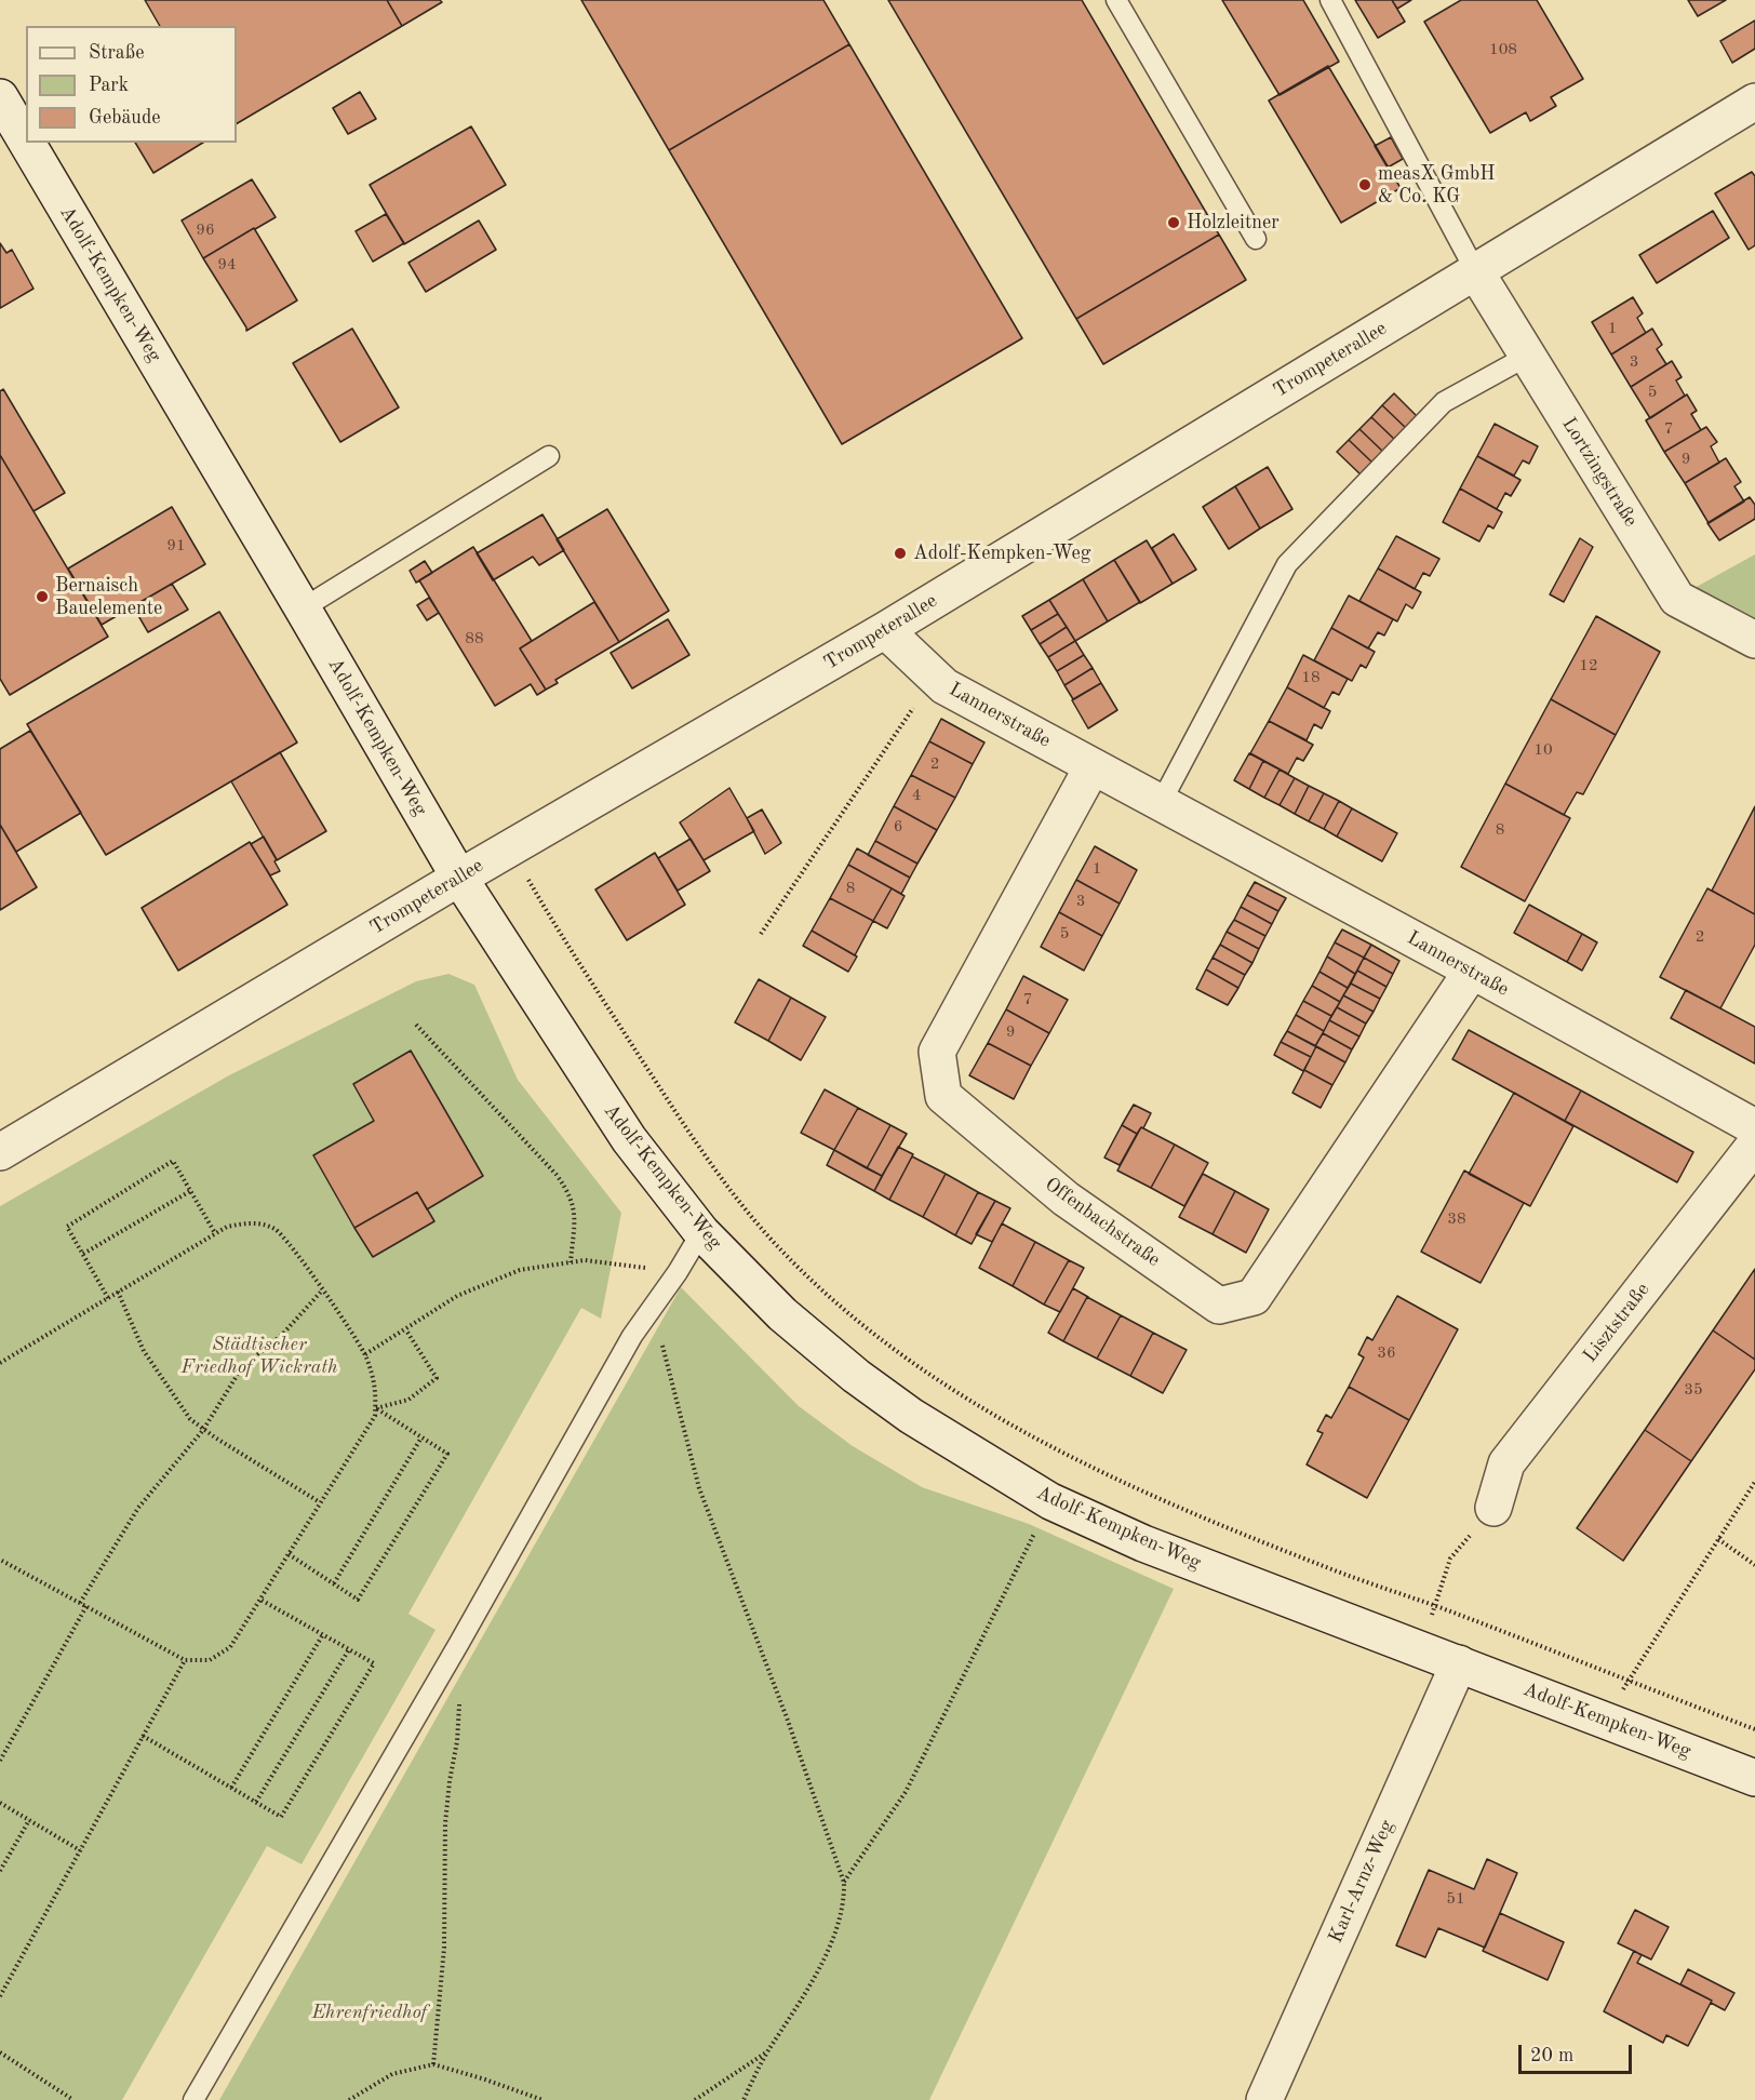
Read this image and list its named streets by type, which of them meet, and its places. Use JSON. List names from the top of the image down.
{
  "streets": {
    "street": [
      "Adolf-Kempken-Weg",
      "Trompeterallee",
      "Lortzingstraße",
      "Lannerstraße",
      "Offenbachstraße",
      "Lisztstraße",
      "Karl-Arnz-Weg"
    ]
  },
  "crossings": [
    ["Adolf-Kempken-Weg", "Trompeterallee"],
    ["Adolf-Kempken-Weg", "Karl-Arnz-Weg"],
    ["Trompeterallee", "Lortzingstraße"],
    ["Trompeterallee", "Lannerstraße"],
    ["Lannerstraße", "Offenbachstraße"]
  ],
  "parks": ["Städtischer Friedhof Wickrath", "Ehrenfriedhof"],
  "places": [
    "measX GmbH & Co. KG",
    "Holzleitner",
    "Adolf-Kempken-Weg",
    "Bernaisch Bauelemente"
  ],
  "house_numbers": [
    "108",
    "96",
    "94",
    "1",
    "3",
    "5",
    "7",
    "9",
    "91",
    "88",
    "12",
    "18",
    "10",
    "2",
    "4",
    "6",
    "8",
    "1",
    "8",
    "3",
    "5",
    "2",
    "7",
    "9",
    "38",
    "36",
    "35",
    "51"
  ],
  "legend": ["Straße", "Park", "Gebäude"],
  "scale_bar": "20 m"
}
